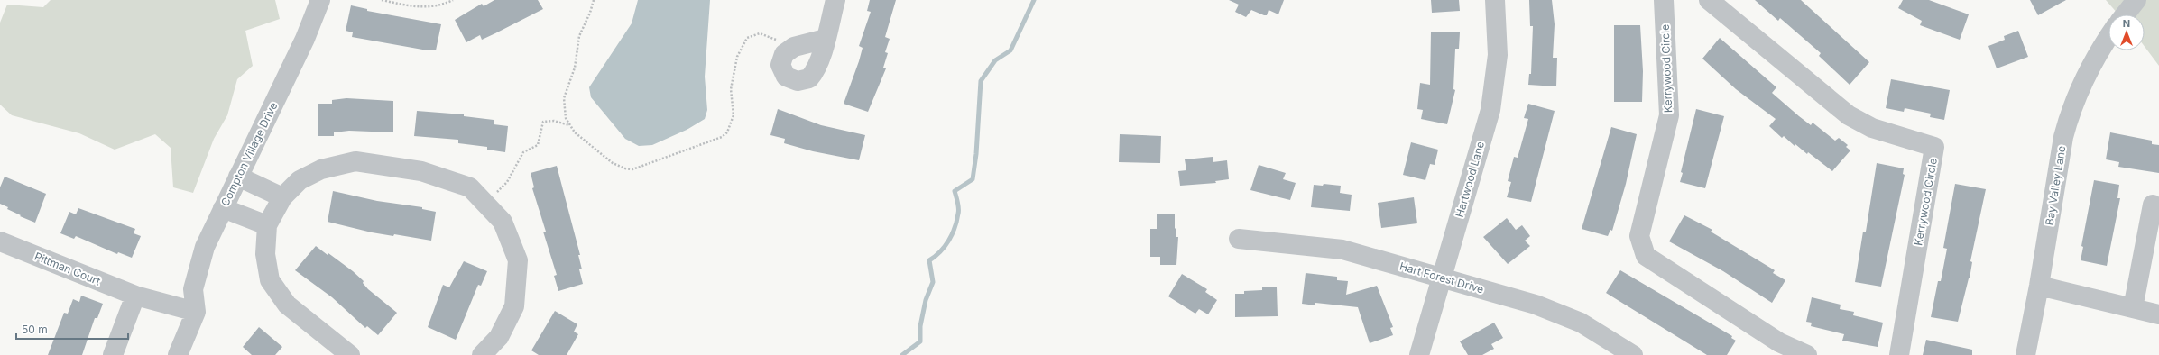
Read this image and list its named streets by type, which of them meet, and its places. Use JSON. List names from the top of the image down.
{
  "streets": {
    "street": [
      "Kerrywood Circle",
      "Compton Village Drive",
      "Hartwood Lane",
      "Bay Valley Lane",
      "Pittman Court",
      "Hart Forest Drive"
    ]
  },
  "crossings": [
    ["Compton Village Drive", "Pittman Court"],
    ["Hartwood Lane", "Hart Forest Drive"]
  ],
  "scale_bar": "50 m",
  "north": "top"
}
